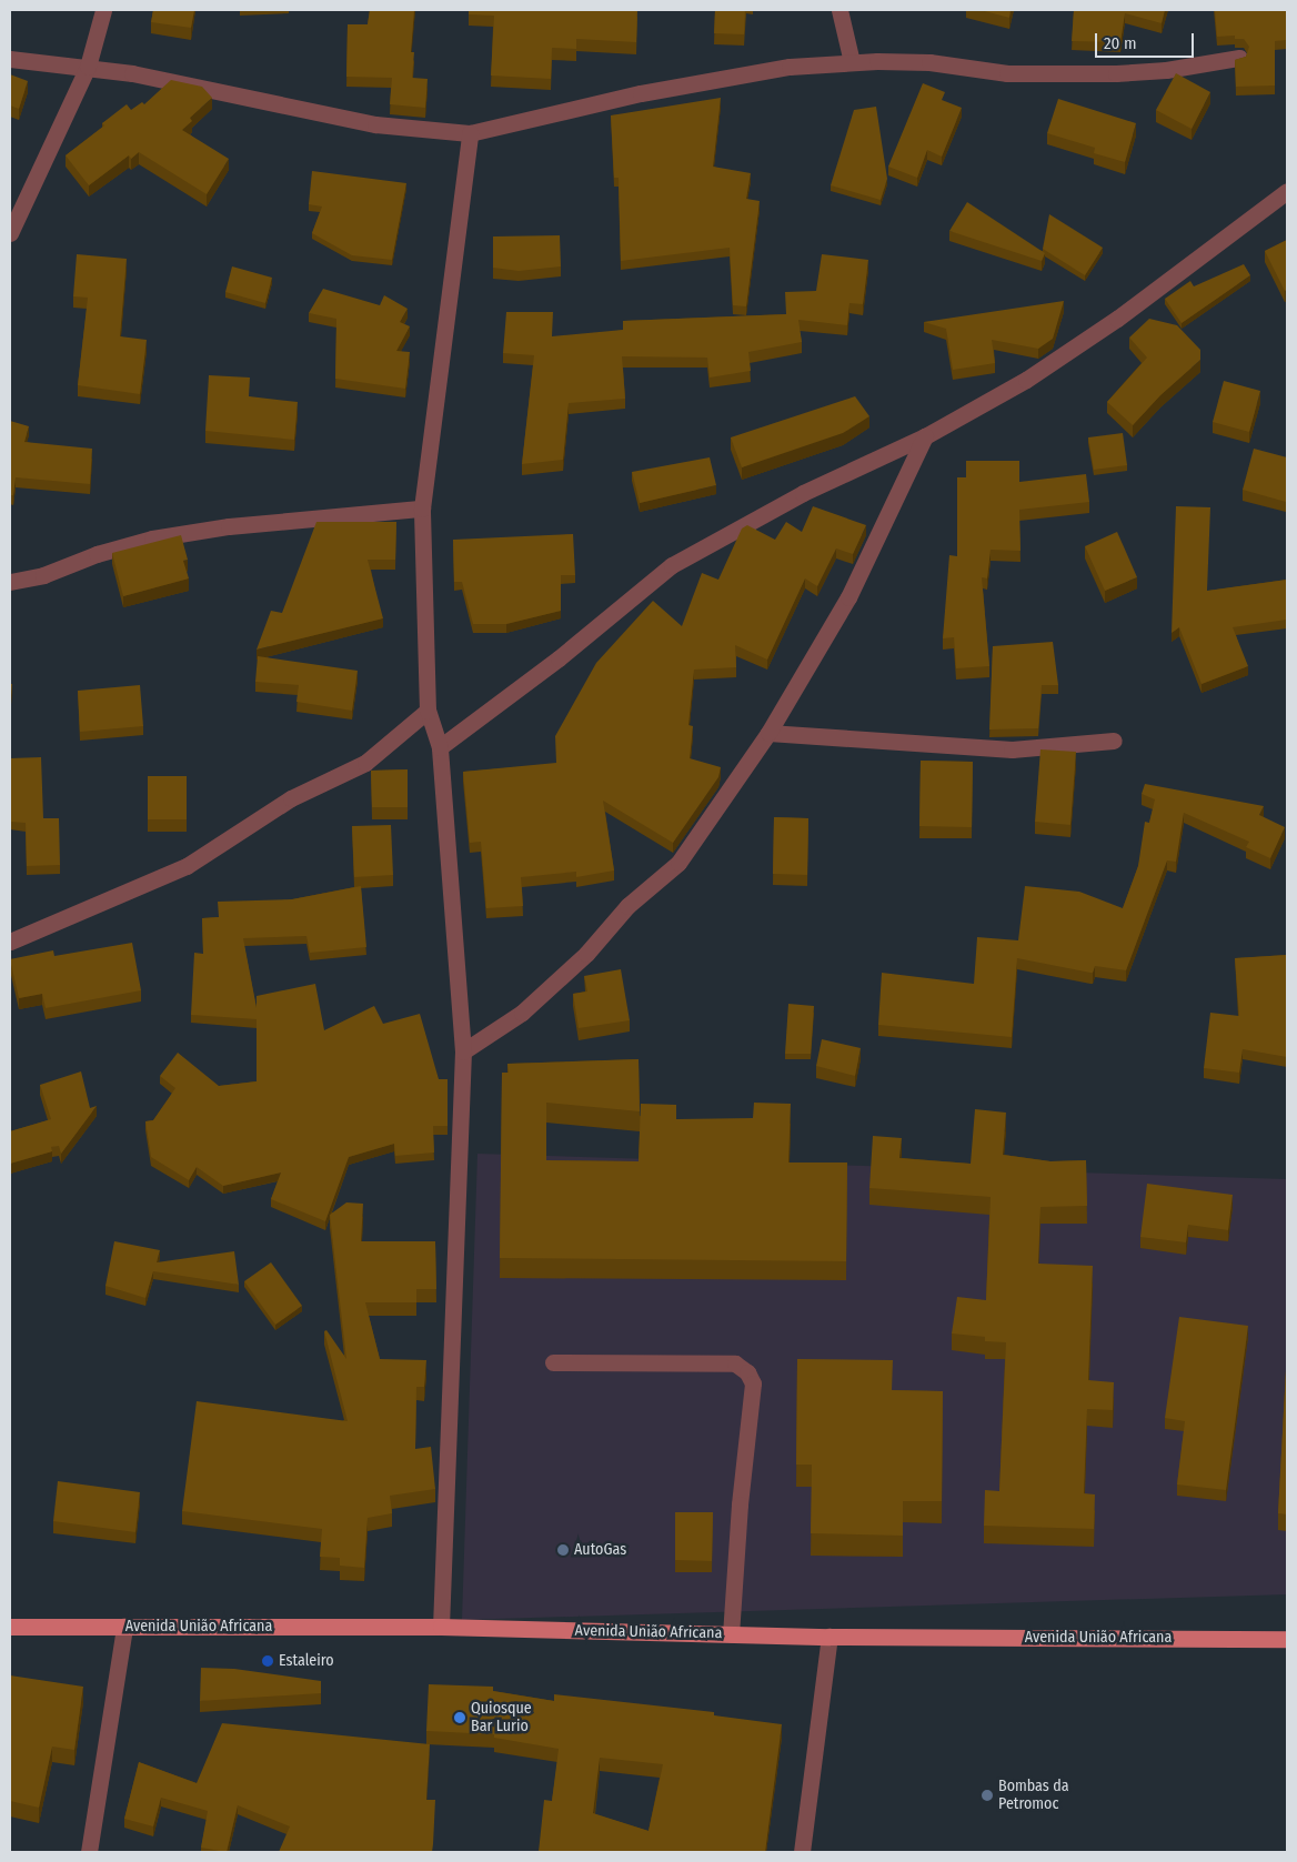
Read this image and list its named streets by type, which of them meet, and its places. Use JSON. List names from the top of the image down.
{
  "streets": {
    "main road": ["Avenida União Africana"]
  },
  "places": [
    "AutoGas",
    "Estaleiro",
    "Quiosque Bar Lurio",
    "Bombas da Petromoc"
  ],
  "scale_bar": "20 m"
}
